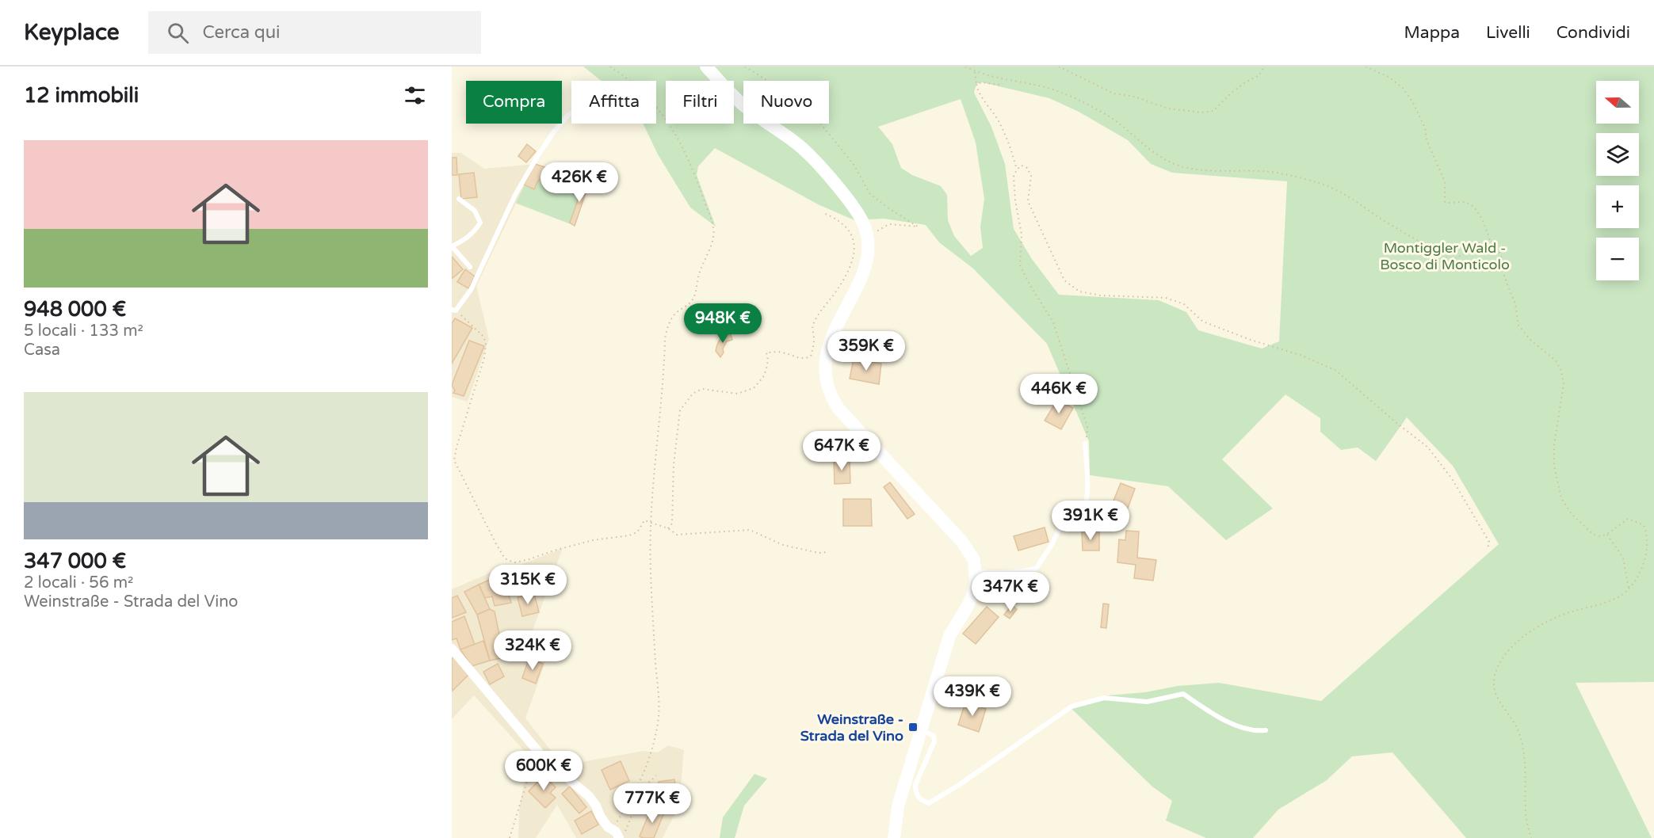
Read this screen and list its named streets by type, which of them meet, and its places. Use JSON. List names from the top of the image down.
{
  "parks": ["Montiggler Wald - Bosco di Monticolo"],
  "places": {
    "transit": ["Weinstraße - Strada del Vino"]
  },
  "north": "left",
  "page": {
    "header": "Keyplace",
    "search": "Cerca qui",
    "nav": ["Mappa", "Livelli", "Condividi"],
    "heading": "12 immobili",
    "map_buttons": ["+", "−"],
    "chip": [
      "Compra",
      "Affitta",
      "Filtri",
      "Nuovo"
    ],
    "list": [
      {
        "name": "948 000 €",
        "note": "5 locali · 133 m² · Casa"
      },
      {
        "name": "347 000 €",
        "note": "2 locali · 56 m² · Weinstraße - Strada del Vino"
      }
    ],
    "price": [
      "426K €",
      "948K €",
      "359K €",
      "446K €",
      "647K €",
      "391K €",
      "315K €",
      "347K €",
      "324K €",
      "439K €",
      "600K €",
      "777K €"
    ]
  }
}
